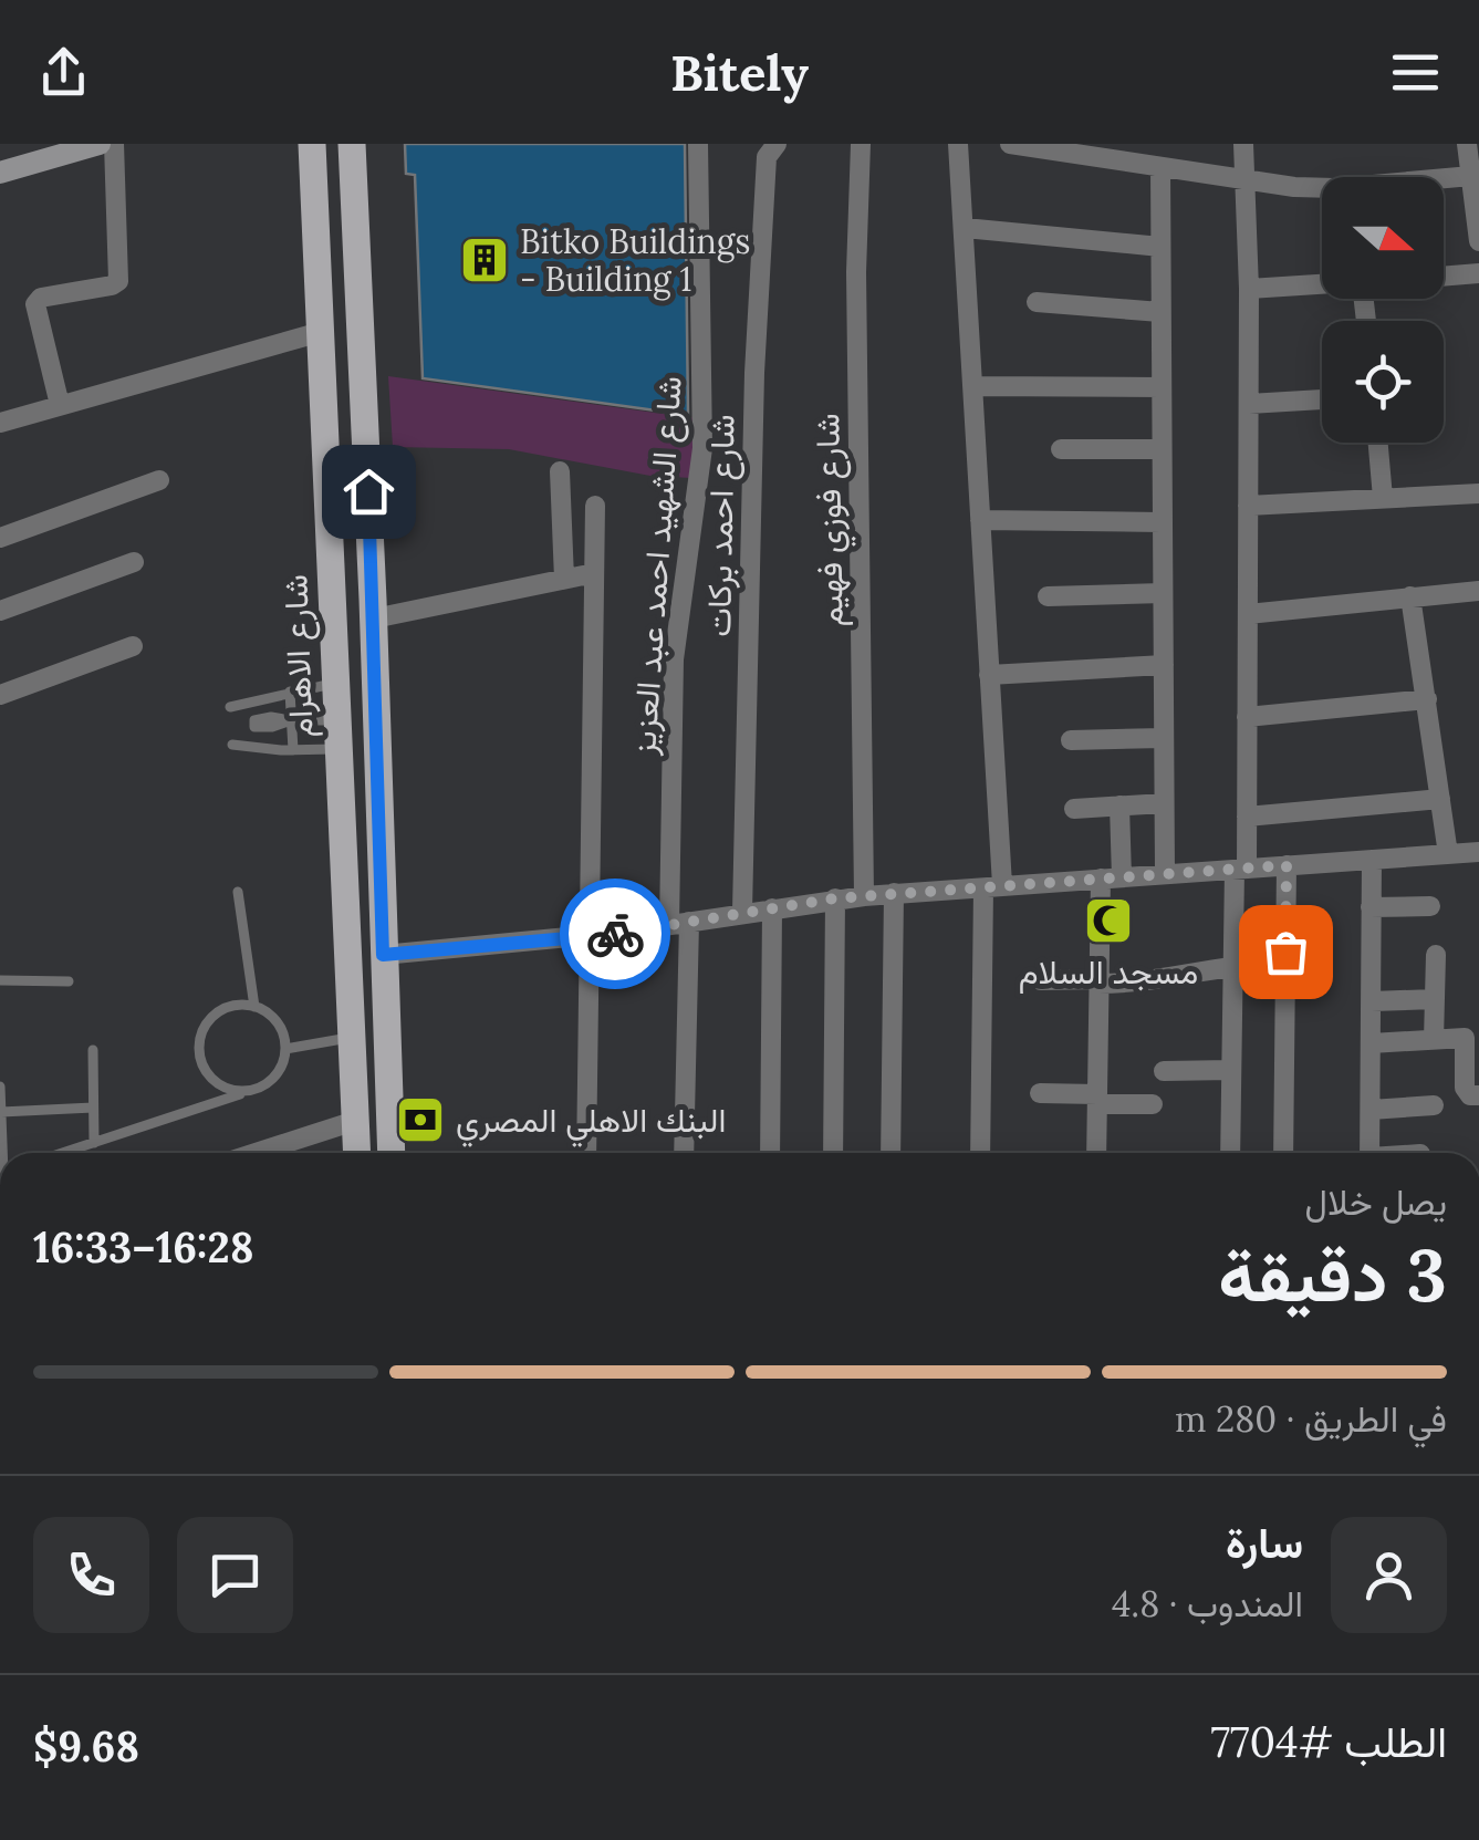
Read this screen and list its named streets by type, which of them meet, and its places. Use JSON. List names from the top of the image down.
{
  "streets": {
    "main road": ["شارع الاهرام"],
    "street": ["شارع فوزي فهيم", "شارع احمد بركات", "شارع الشهيد احمد عبد العزيز"]
  },
  "places": {
    "building": ["Bitko Buildings - Building 1"],
    "mosque": ["مسجد السلام"],
    "bank": ["البنك الاهلي المصري"]
  },
  "north": "right",
  "page": {
    "header": "Bitely",
    "heading": ["3 دقيقة", "يصل خلال", "16:28–16:33"],
    "panel": [
      "سارة",
      "المندوب · 4.8",
      "الطلب #7704",
      "$9.68"
    ],
    "bar": "في الطريق · 280 m"
  }
}
